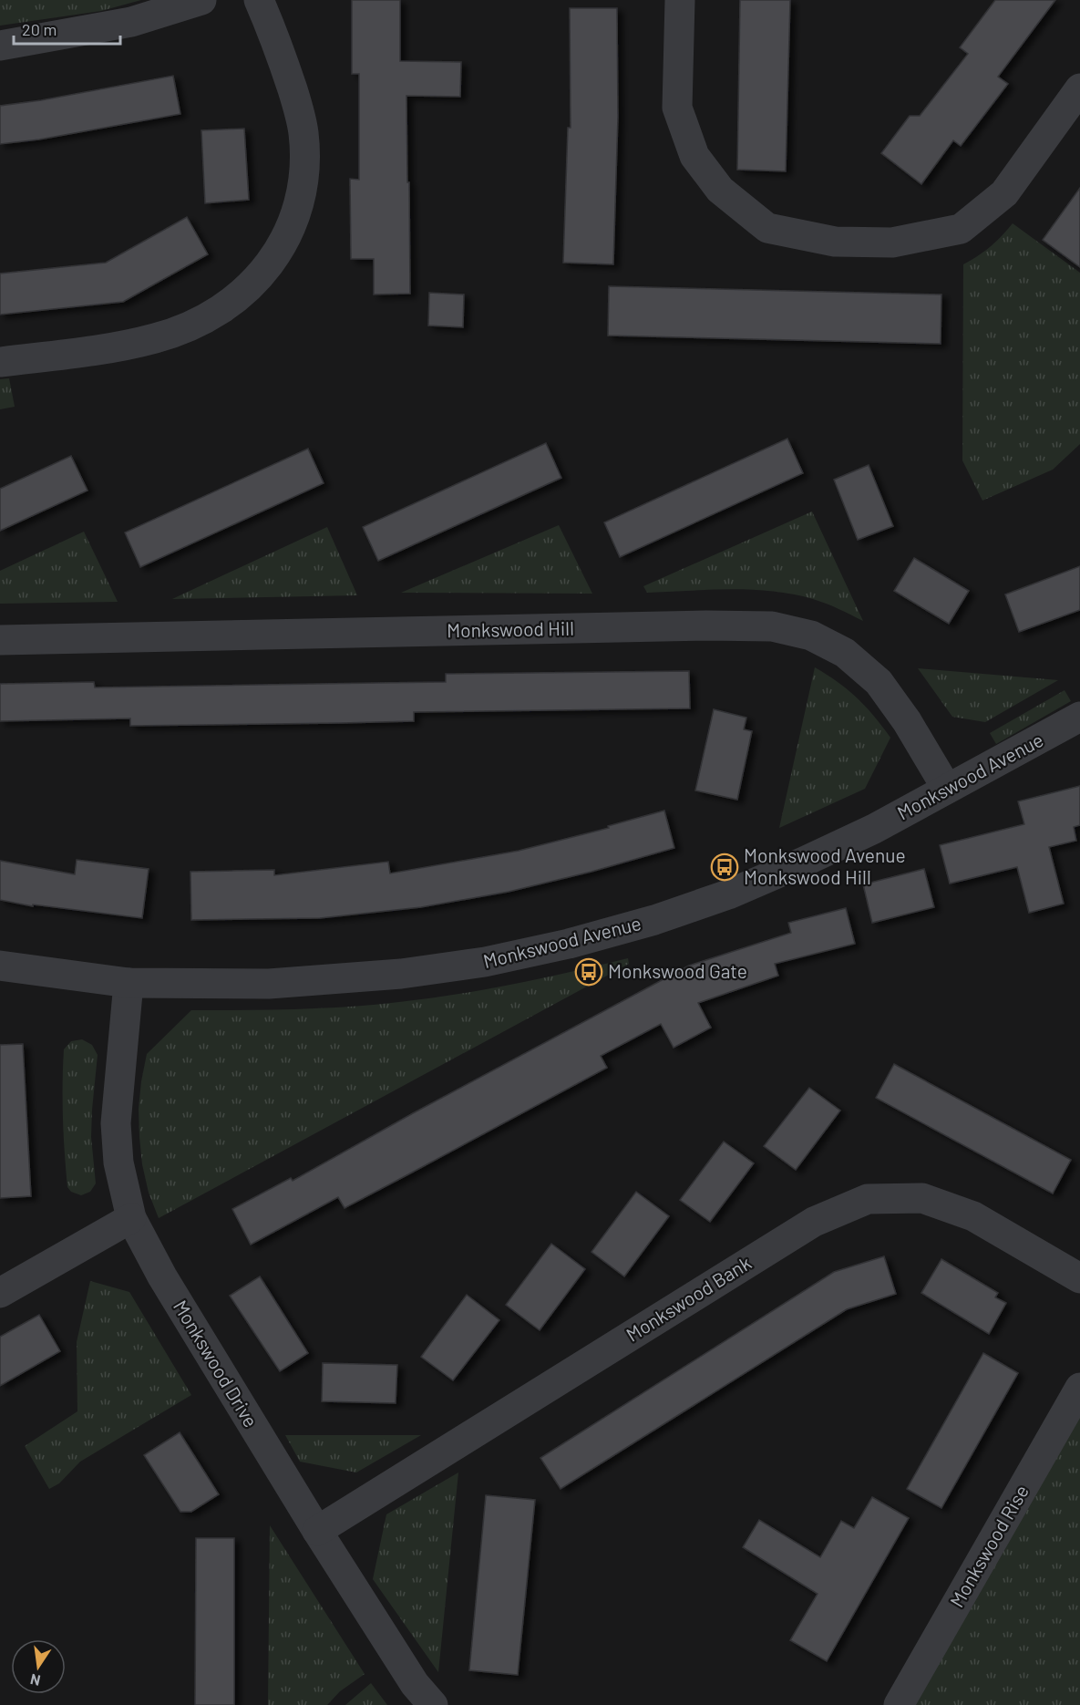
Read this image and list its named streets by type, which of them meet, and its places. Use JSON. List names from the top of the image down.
{
  "streets": {
    "street": [
      "Monkswood Hill",
      "Monkswood Avenue",
      "Monkswood Bank",
      "Monkswood Drive",
      "Monkswood Rise"
    ]
  },
  "crossings": [
    ["Monkswood Hill", "Monkswood Avenue"],
    ["Monkswood Avenue", "Monkswood Drive"],
    ["Monkswood Bank", "Monkswood Drive"]
  ],
  "places": {
    "bus stop": ["Monkswood Avenue Monkswood Hill", "Monkswood Gate"]
  },
  "scale_bar": "20 m",
  "north": "bottom"
}
